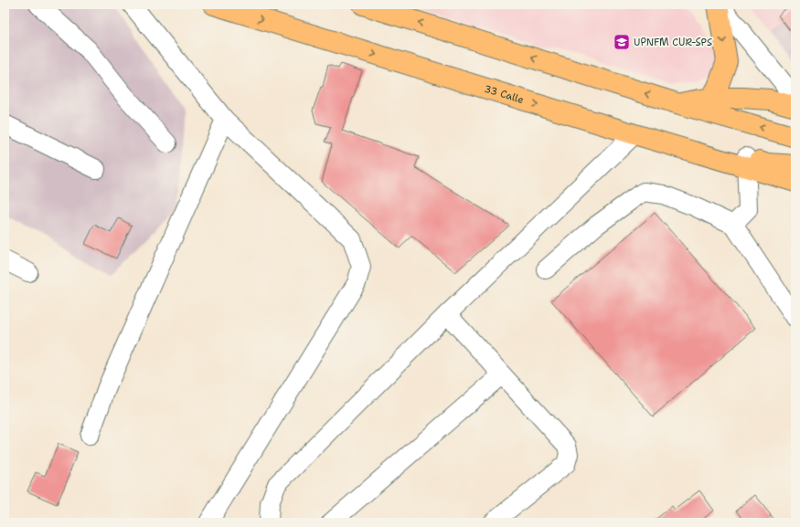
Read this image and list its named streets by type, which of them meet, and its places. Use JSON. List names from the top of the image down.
{
  "streets": {
    "main road": ["33 Calle"]
  },
  "places": {
    "school or university": ["UPNFM CUR-SPS"]
  }
}
